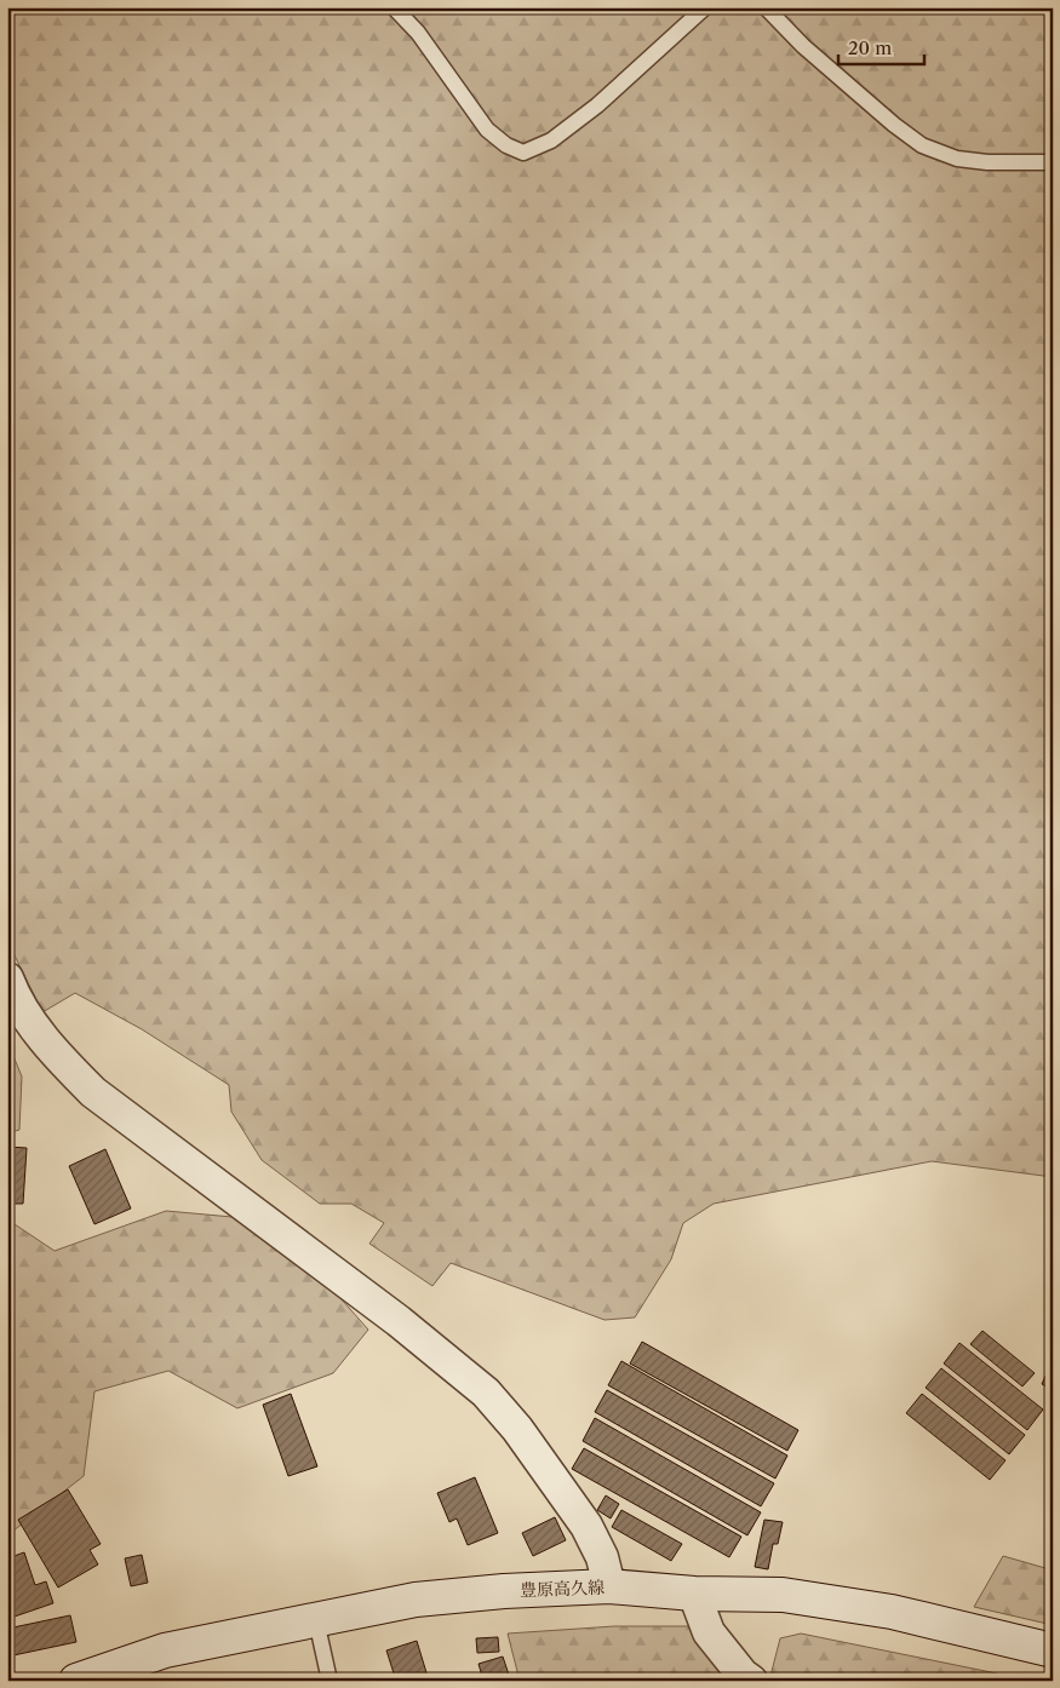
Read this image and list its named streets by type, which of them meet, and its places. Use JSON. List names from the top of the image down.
{
  "streets": {
    "main road": ["豊原高久線"]
  },
  "scale_bar": "20 m"
}
